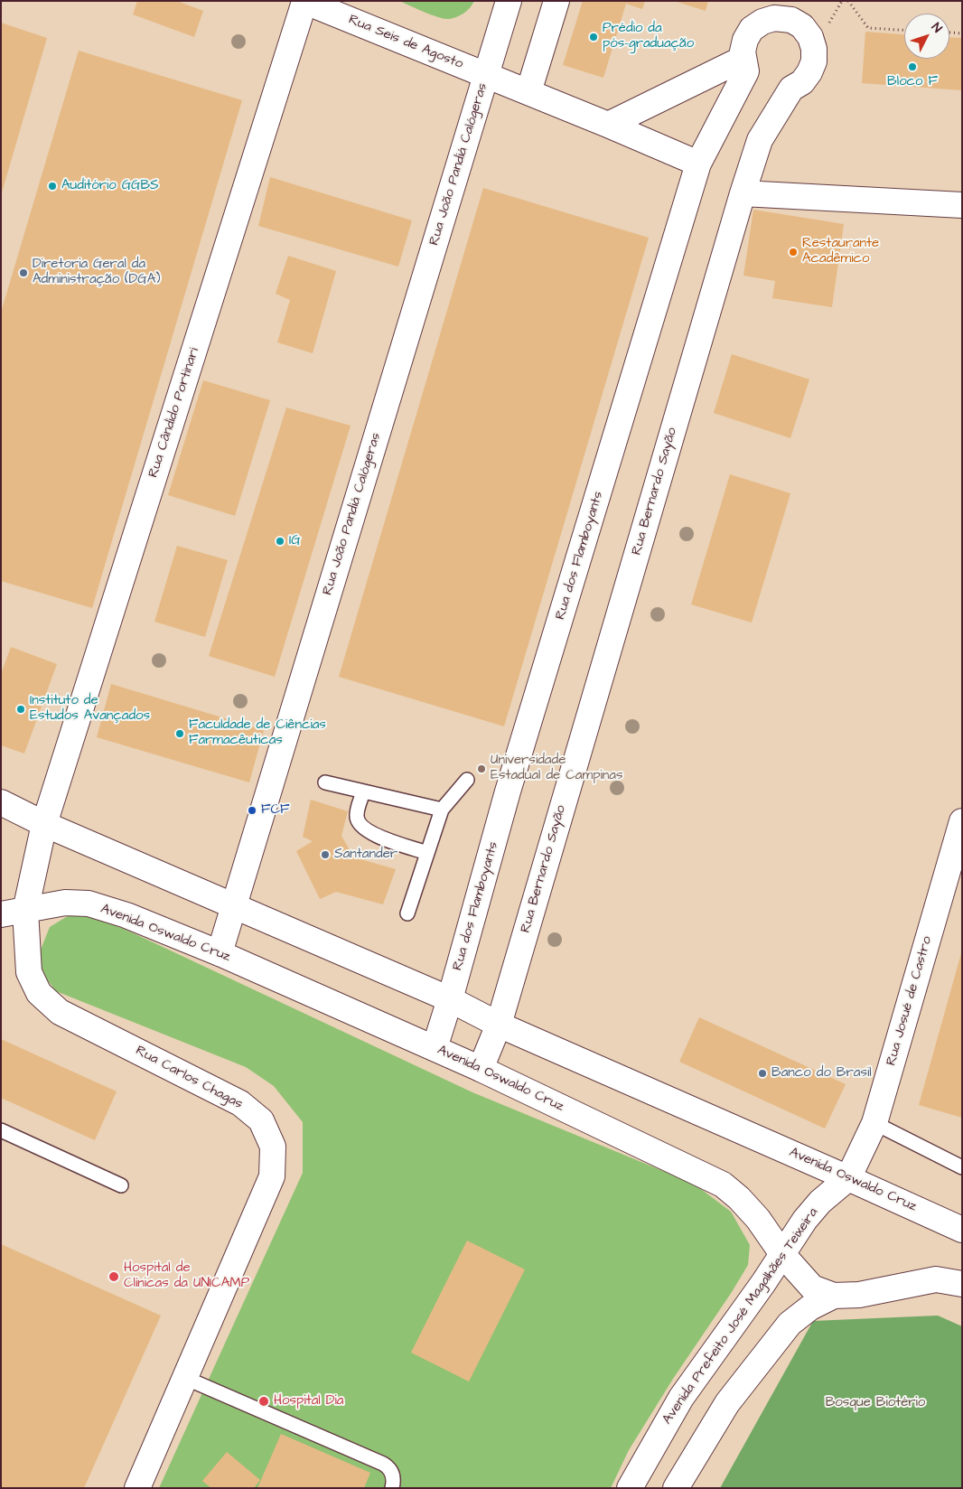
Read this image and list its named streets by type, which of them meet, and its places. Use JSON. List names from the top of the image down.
{
  "streets": {
    "street": [
      "Rua Seis de Agosto",
      "Rua João Pandiá Calógeras",
      "Rua Cândido Portinari",
      "Rua Bernardo Sayão",
      "Rua dos Flamboyants",
      "Avenida Oswaldo Cruz",
      "Rua Josué de Castro",
      "Rua Carlos Chagas",
      "Avenida Prefeito José Magalhães Teixeira"
    ]
  },
  "crossings": [
    ["Rua Seis de Agosto", "Rua João Pandiá Calógeras"],
    ["Rua Seis de Agosto", "Rua Cândido Portinari"],
    ["Rua Seis de Agosto", "Rua dos Flamboyants"],
    ["Rua João Pandiá Calógeras", "Avenida Oswaldo Cruz"],
    ["Rua Cândido Portinari", "Avenida Oswaldo Cruz"],
    ["Rua Cândido Portinari", "Rua Carlos Chagas"],
    ["Rua Bernardo Sayão", "Rua dos Flamboyants"],
    ["Rua Bernardo Sayão", "Avenida Oswaldo Cruz"],
    ["Rua dos Flamboyants", "Avenida Oswaldo Cruz"],
    ["Avenida Oswaldo Cruz", "Rua Josué de Castro"],
    ["Avenida Oswaldo Cruz", "Rua Carlos Chagas"],
    ["Avenida Oswaldo Cruz", "Avenida Prefeito José Magalhães Teixeira"],
    ["Rua Josué de Castro", "Avenida Prefeito José Magalhães Teixeira"]
  ],
  "parks": ["Bosque Biotério"],
  "places": [
    "Prédio da pós-graduação",
    "Bloco F",
    "Auditório GGBS",
    "Restaurante Acadêmico",
    "Diretoria Geral da Administração (DGA)",
    "IG",
    "Instituto de Estudos Avançados",
    "Faculdade de Ciências Farmacêuticas",
    "Universidade Estadual de Campinas",
    "FCF",
    "Santander",
    "Banco do Brasil",
    "Hospital de Clínicas da UNICAMP",
    "Hospital Dia"
  ],
  "north": "top right"
}
